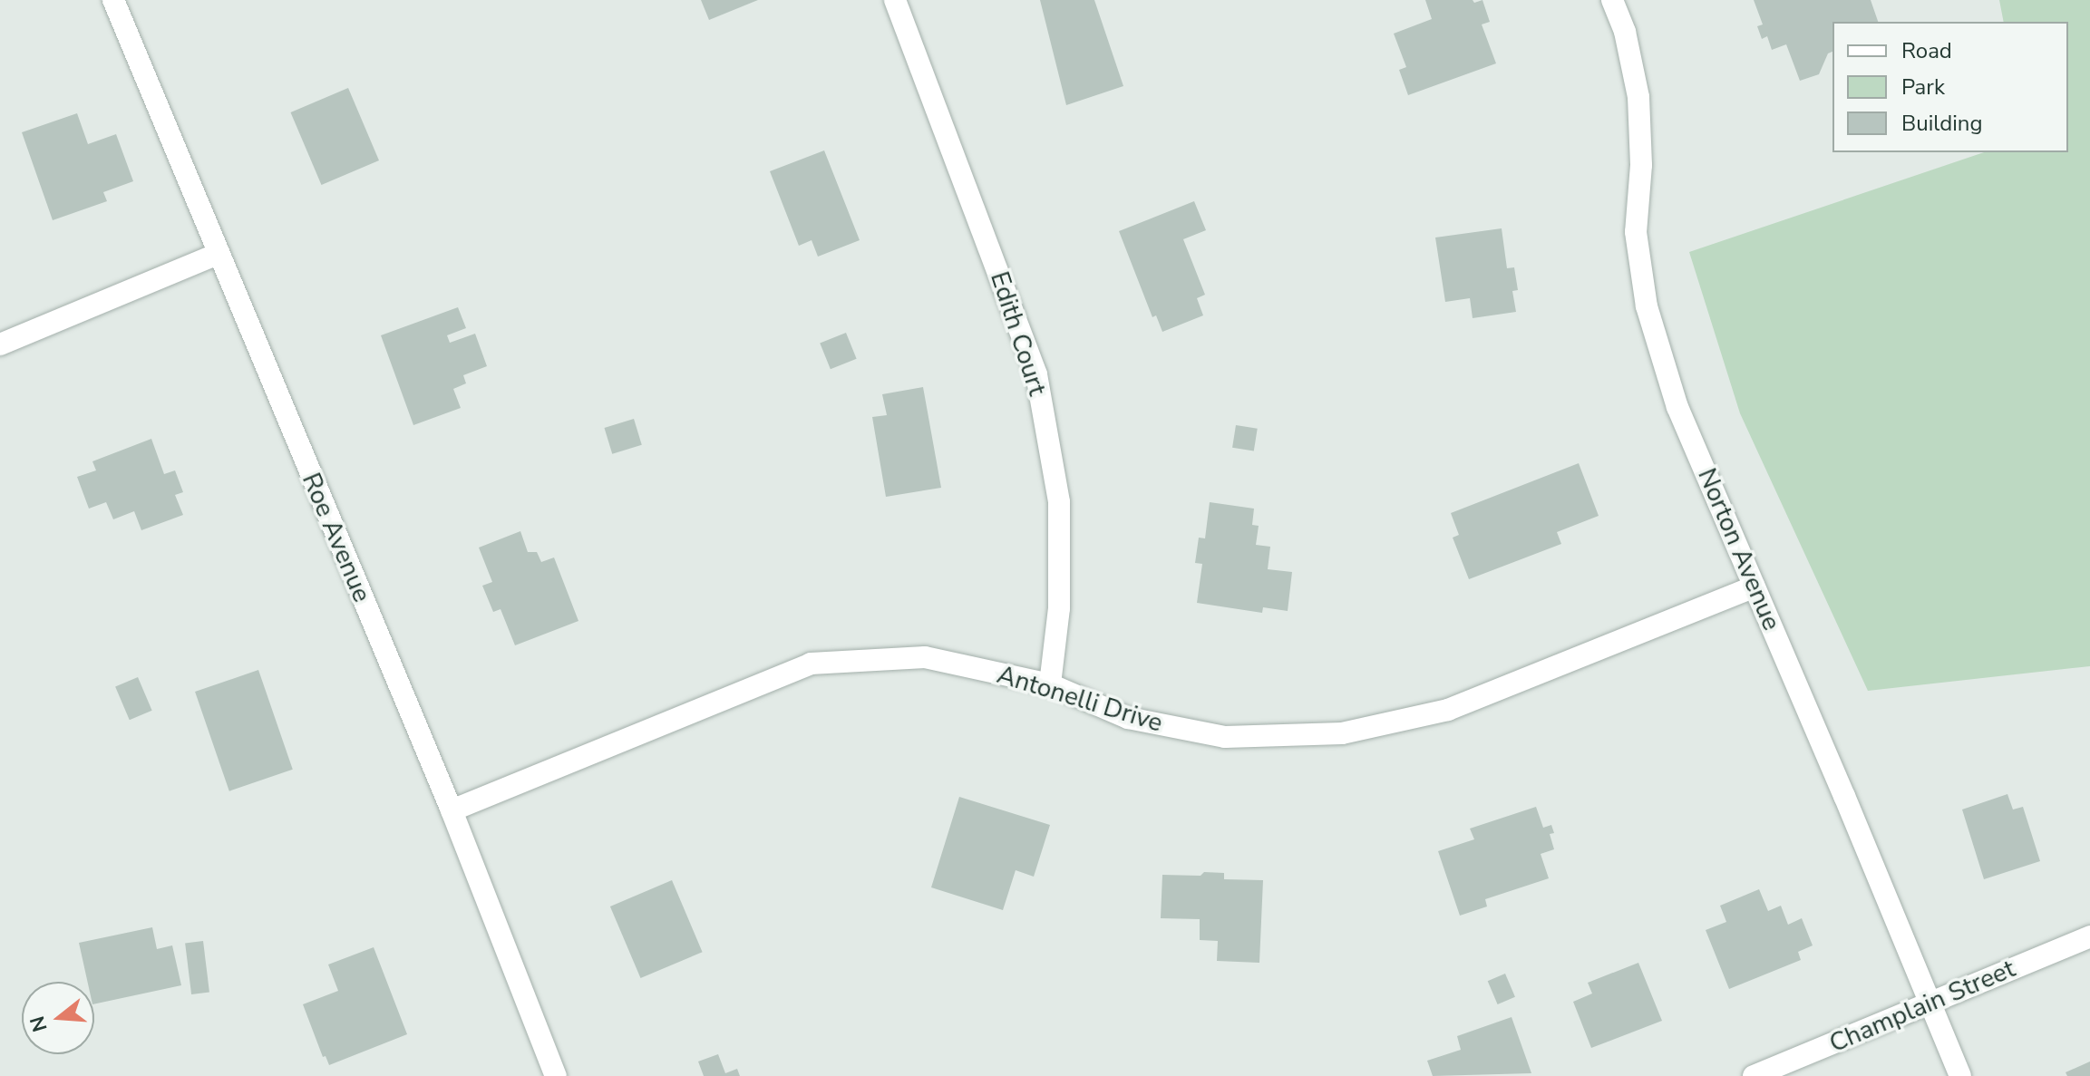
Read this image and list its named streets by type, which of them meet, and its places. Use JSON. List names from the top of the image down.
{
  "streets": {
    "street": [
      "Edith Court",
      "Roe Avenue",
      "Norton Avenue",
      "Antonelli Drive",
      "Champlain Street"
    ]
  },
  "crossings": [
    ["Edith Court", "Antonelli Drive"],
    ["Roe Avenue", "Antonelli Drive"],
    ["Norton Avenue", "Antonelli Drive"],
    ["Norton Avenue", "Champlain Street"]
  ],
  "legend": ["Road", "Park", "Building"],
  "north": "left"
}
